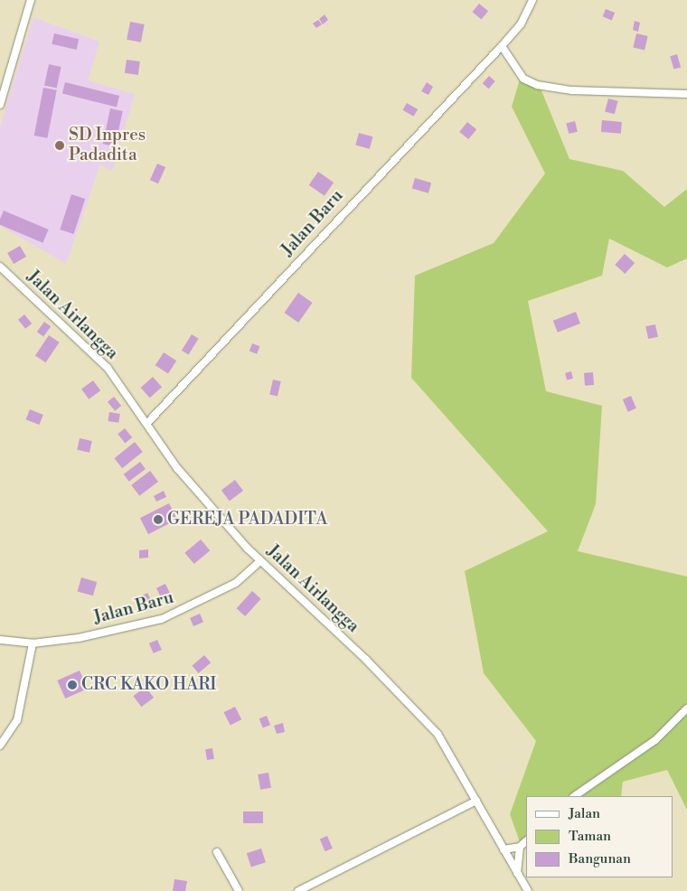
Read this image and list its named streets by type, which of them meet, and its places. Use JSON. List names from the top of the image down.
{
  "streets": {
    "street": ["Jalan Baru", "Jalan Airlangga"]
  },
  "crossings": [
    ["Jalan Baru", "Jalan Airlangga"]
  ],
  "places": ["SD Inpres Padadita", "GEREJA PADADITA", "CRC KAKO HARI"],
  "legend": ["Jalan", "Taman", "Bangunan"]
}
